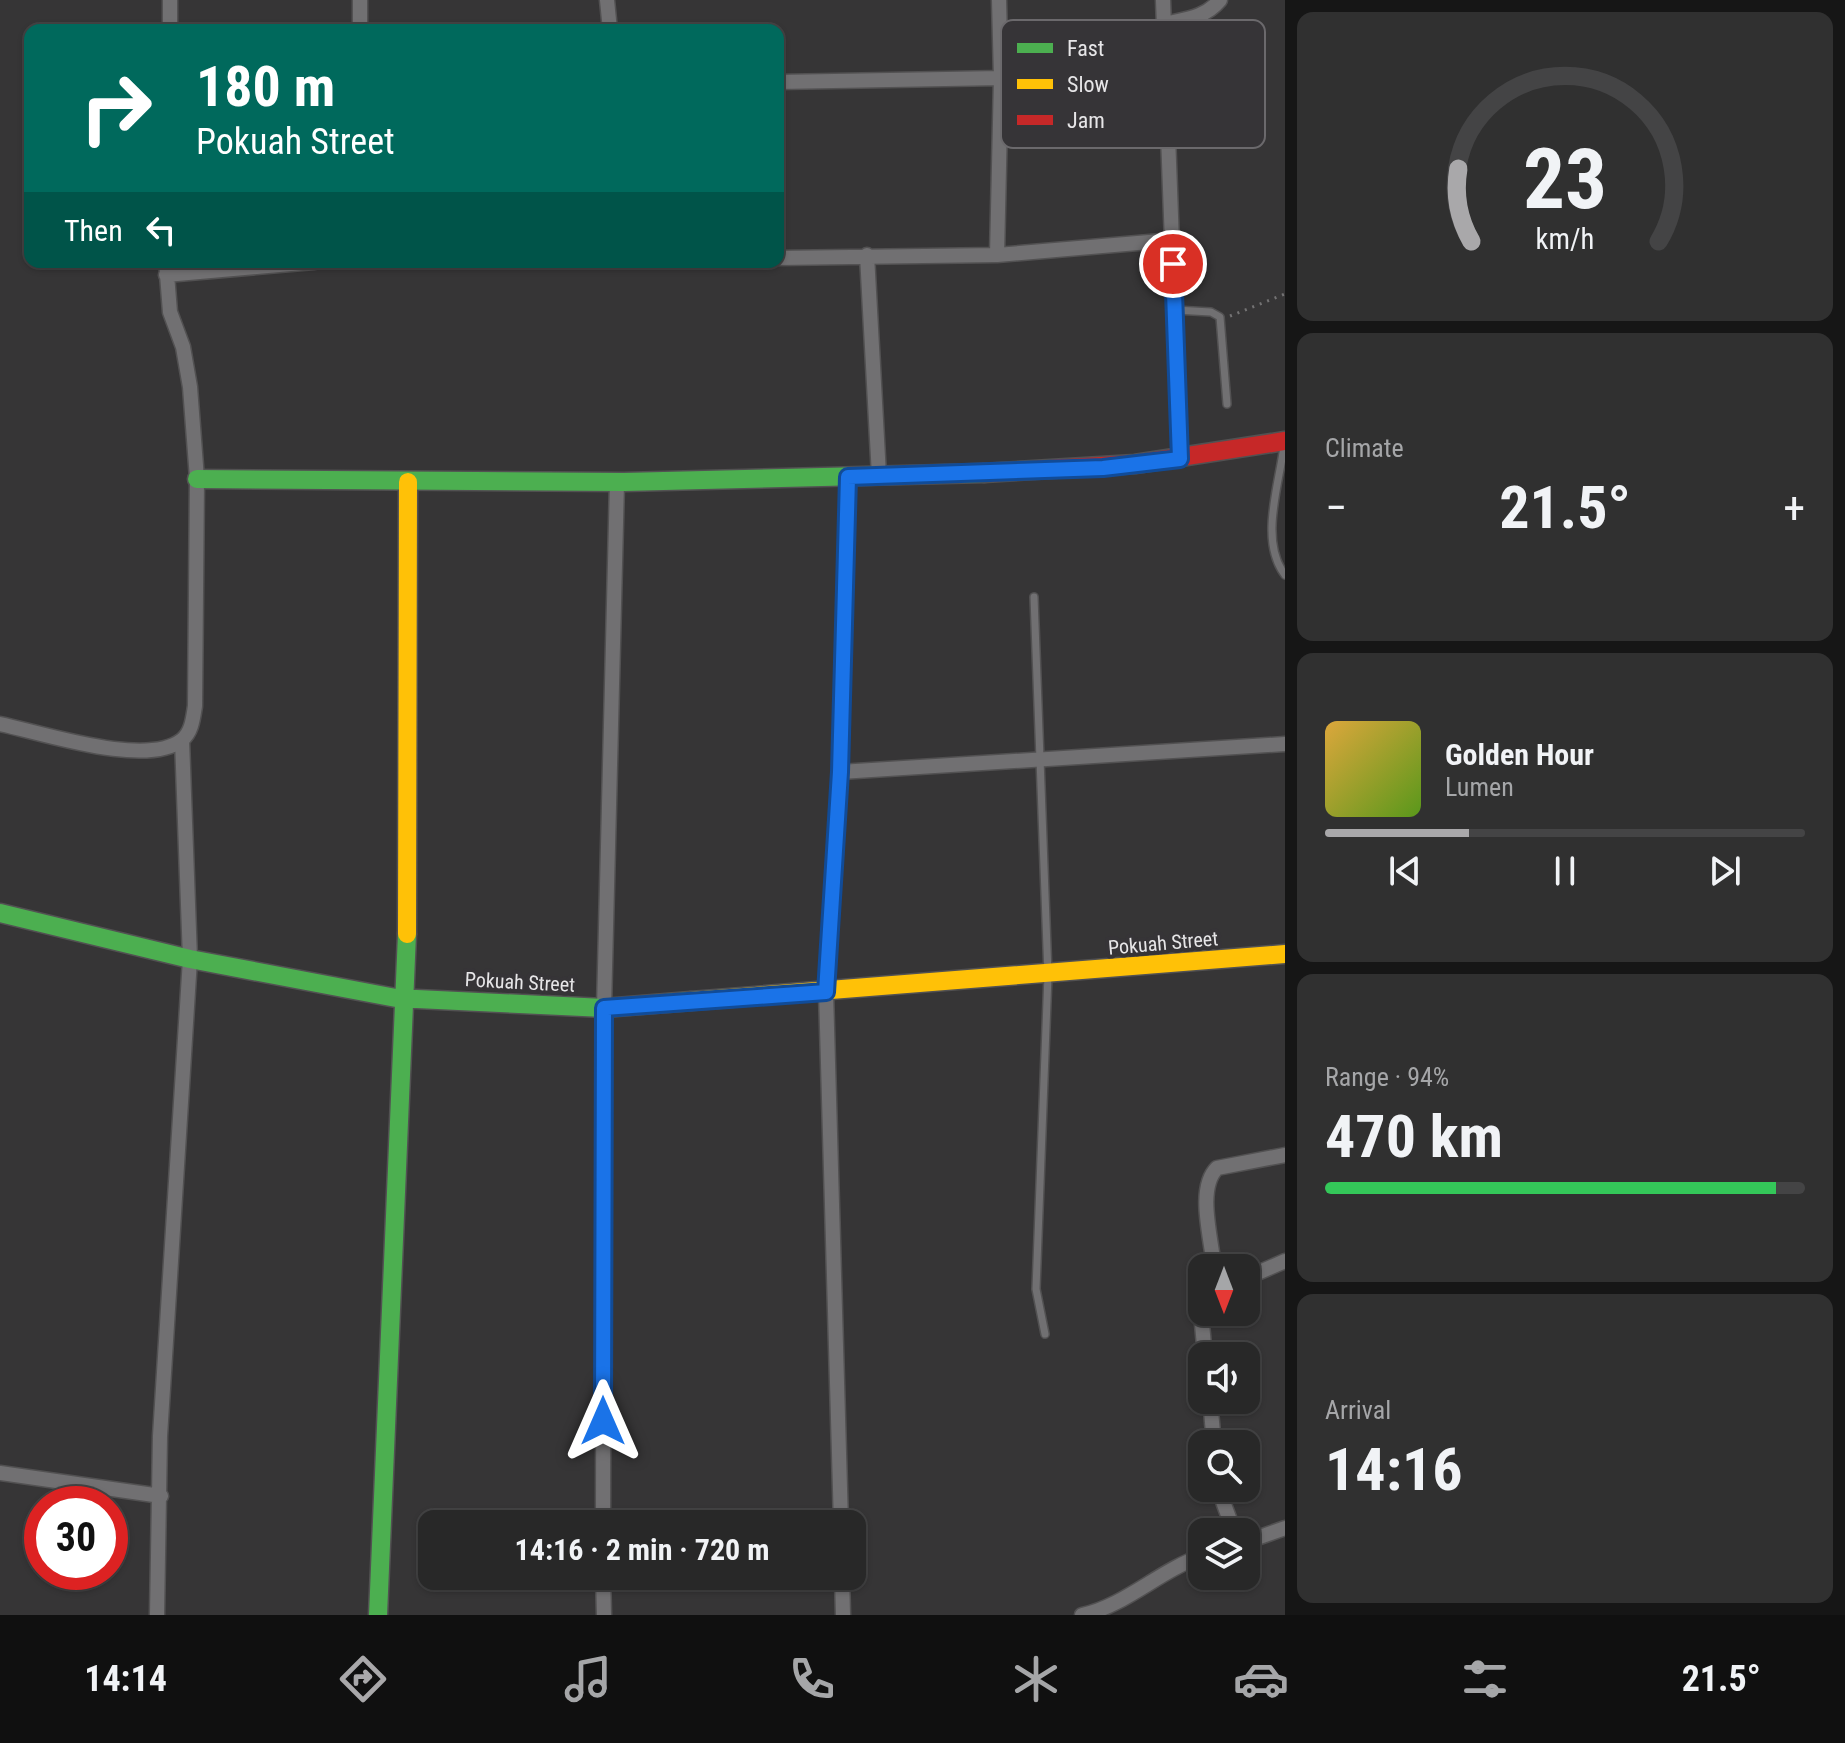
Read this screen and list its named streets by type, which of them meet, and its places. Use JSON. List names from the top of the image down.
{
  "streets": {
    "street": ["Pokuah Street"]
  },
  "legend": ["Fast", "Slow", "Jam"],
  "north": "bottom",
  "page": {
    "turn": ["180 m", "Pokuah Street"],
    "then": "Then",
    "tile": [
      "Climate",
      ["Range · 94%", "470 km"],
      ["Arrival", "14:16"]
    ],
    "heat": ["−", "21.5°", "+"],
    "song": ["Golden Hour", "Lumen"],
    "limit": "30",
    "trip": "14:16 · 2 min · 720 m",
    "tabs": ["14:14", "21.5°"],
    "gauge": ["23", "km/h"]
  }
}
